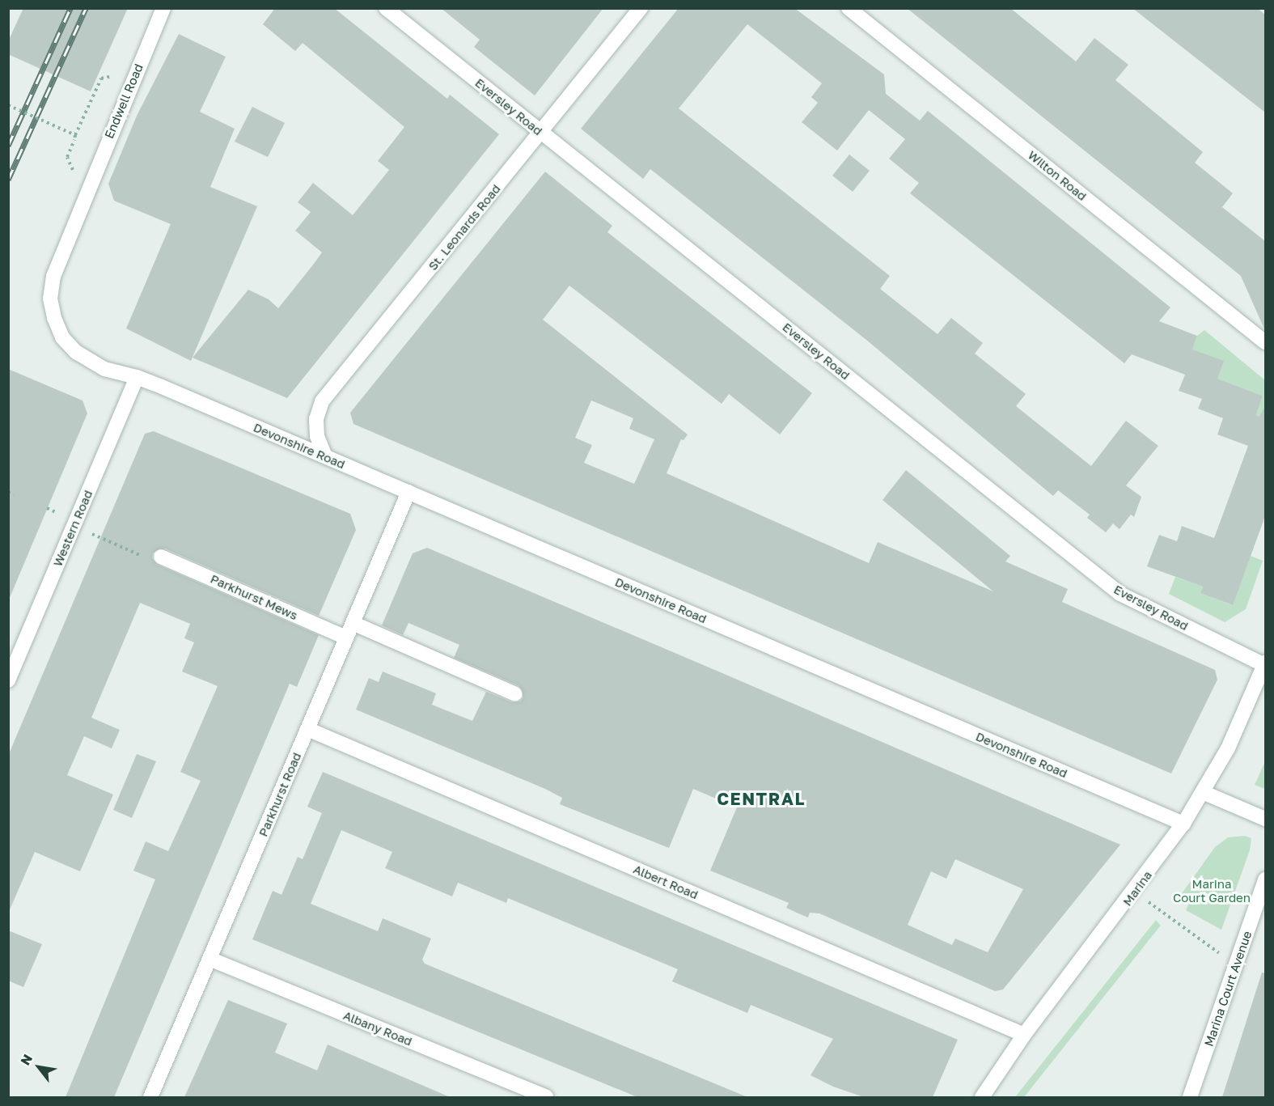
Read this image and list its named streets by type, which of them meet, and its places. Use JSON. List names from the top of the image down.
{
  "streets": {
    "street": [
      "Endwell Road",
      "Eversley Road",
      "Wilton Road",
      "St. Leonards Road",
      "Devonshire Road",
      "Western Road",
      "Parkhurst Mews",
      "Parkhurst Road",
      "Albert Road",
      "Marina",
      "Marina Court Avenue",
      "Albany Road"
    ]
  },
  "crossings": [
    ["Endwell Road", "Devonshire Road"],
    ["Endwell Road", "Western Road"],
    ["Eversley Road", "St. Leonards Road"],
    ["Eversley Road", "Marina"],
    ["St. Leonards Road", "Devonshire Road"],
    ["Devonshire Road", "Western Road"],
    ["Devonshire Road", "Parkhurst Road"],
    ["Devonshire Road", "Marina"],
    ["Parkhurst Mews", "Parkhurst Road"],
    ["Parkhurst Road", "Albert Road"],
    ["Parkhurst Road", "Albany Road"],
    ["Albert Road", "Marina"]
  ],
  "districts": ["CENTRAL"],
  "parks": ["Marina Court Garden"],
  "north": "top left"
}
